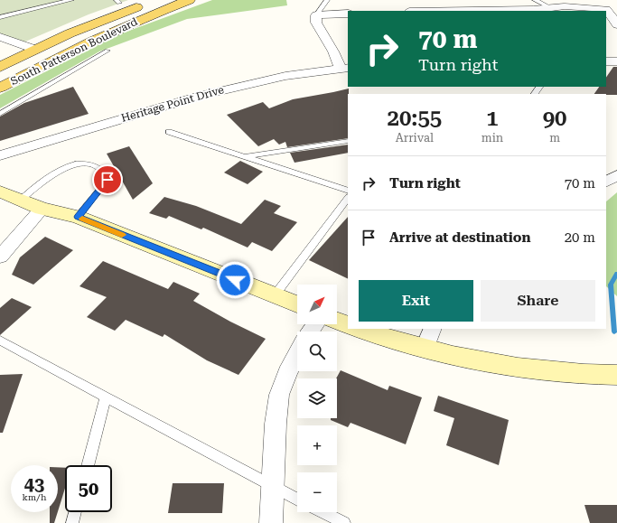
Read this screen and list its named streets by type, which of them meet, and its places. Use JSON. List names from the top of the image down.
{
  "streets": {
    "main road": ["South Patterson Boulevard"],
    "street": ["Heritage Point Drive"]
  },
  "north": "top right",
  "page": {
    "turn": ["70 m", "Turn right"],
    "eta": [
      "20:55",
      "Arrival",
      "1",
      "min",
      "90",
      "m"
    ],
    "list": [
      {
        "name": "Turn right",
        "value": "70 m"
      },
      {
        "name": "Arrive at destination",
        "value": "20 m"
      }
    ],
    "buttons": ["Exit", "Share"],
    "map_buttons": ["+", "−"],
    "speed": "43 km/h",
    "limit": "50"
  }
}
